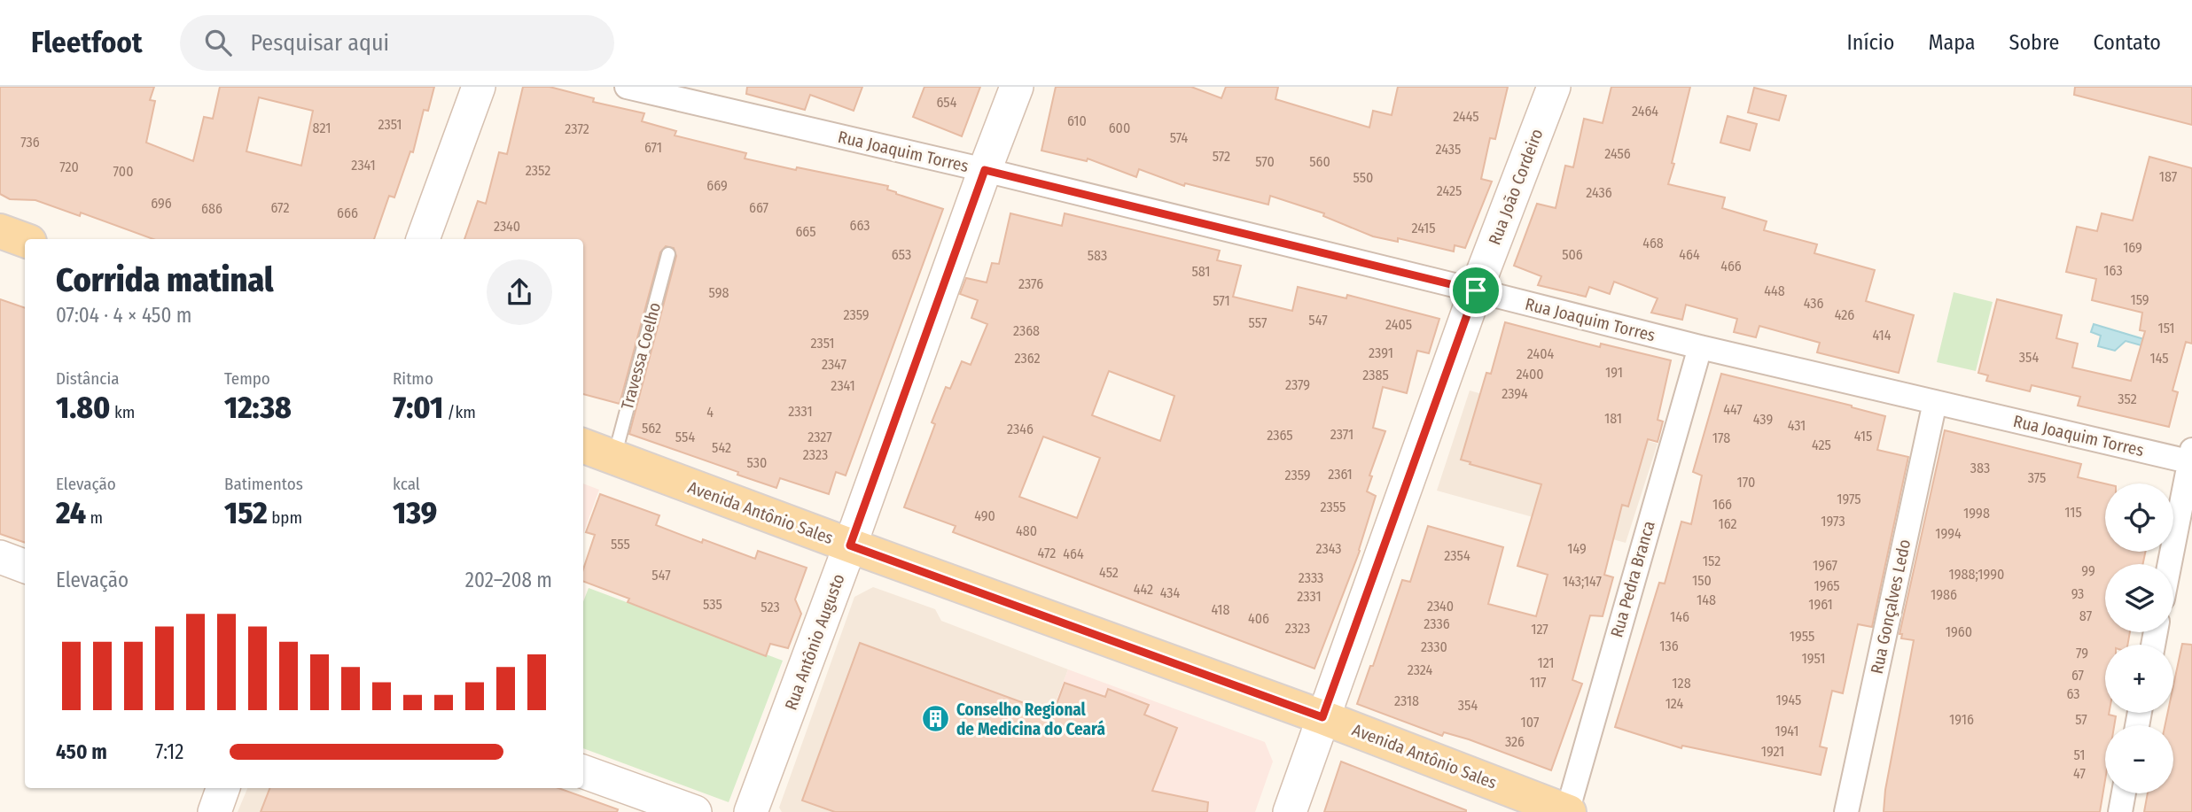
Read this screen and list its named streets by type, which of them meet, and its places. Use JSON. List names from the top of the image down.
{
  "streets": {
    "main road": ["Avenida Antônio Sales"],
    "street": [
      "Rua Joaquim Torres",
      "Rua João Cordeiro",
      "Rua Pedra Branca",
      "Rua Gonçalves Ledo",
      "Rua Antônio Augusto"
    ],
    "lane": ["Travessa Coelho"]
  },
  "crossings": [
    ["Rua Joaquim Torres", "Rua João Cordeiro"],
    ["Rua Joaquim Torres", "Rua Pedra Branca"],
    ["Rua Joaquim Torres", "Rua Gonçalves Ledo"],
    ["Rua Joaquim Torres", "Rua Antônio Augusto"],
    ["Rua João Cordeiro", "Avenida Antônio Sales"],
    ["Travessa Coelho", "Avenida Antônio Sales"],
    ["Avenida Antônio Sales", "Rua Pedra Branca"],
    ["Avenida Antônio Sales", "Rua Antônio Augusto"]
  ],
  "places": {
    "building": ["Conselho Regional de Medicina do Ceará"]
  },
  "house_numbers": [
    "654",
    "2464",
    "2445",
    "610",
    "2351",
    "821",
    "600",
    "2372",
    "574",
    "736",
    "671",
    "2435",
    "2456",
    "572",
    "570",
    "560",
    "2341",
    "720",
    "2352",
    "700",
    "187",
    "550",
    "669",
    "2425",
    "2436",
    "696",
    "672",
    "667",
    "686",
    "666",
    "663",
    "2340",
    "2415",
    "665",
    "468",
    "169",
    "653",
    "506",
    "464",
    "583",
    "466",
    "163",
    "581",
    "2376",
    "448",
    "598",
    "159",
    "571",
    "436",
    "2359",
    "426",
    "547",
    "557",
    "2405",
    "151",
    "2368",
    "414",
    "2351",
    "2391",
    "2404",
    "354",
    "2362",
    "145",
    "2347",
    "191",
    "2400",
    "2385",
    "2379",
    "2341",
    "2394",
    "352",
    "447",
    "2331",
    "4",
    "181",
    "439",
    "431",
    "562",
    "2346",
    "2371",
    "2365",
    "415",
    "554",
    "2327",
    "178",
    "425",
    "542",
    "2323",
    "530",
    "383",
    "2361",
    "2359",
    "375",
    "170",
    "1975",
    "166",
    "2355",
    "115",
    "1998",
    "490",
    "1973",
    "162",
    "480",
    "1994",
    "555",
    "2343",
    "149",
    "472",
    "464",
    "2354",
    "152",
    "1967",
    "99",
    "452",
    "1988;1990",
    "547",
    "2333",
    "150",
    "143;147",
    "1965",
    "442",
    "434",
    "93",
    "1986",
    "2331",
    "148",
    "535",
    "1961",
    "2340",
    "523",
    "418",
    "87",
    "146",
    "406",
    "2336",
    "2323",
    "127",
    "1960",
    "1955",
    "136",
    "2330",
    "79",
    "1951",
    "121",
    "2324",
    "67",
    "117",
    "128",
    "63",
    "1945",
    "2318",
    "124",
    "354",
    "1916",
    "57",
    "107",
    "1941",
    "326",
    "1921",
    "51",
    "47"
  ],
  "page": {
    "header": "Fleetfoot",
    "search": "Pesquisar aqui",
    "nav": [
      "Início",
      "Mapa",
      "Sobre",
      "Contato"
    ],
    "heading": ["Corrida matinal", "07:04 · 4 × 450 m"],
    "stats": [
      ["Distância", "1.80 km"],
      ["Tempo", "12:38"],
      ["Ritmo", "7:01 /km"],
      ["Elevação", "24 m"],
      ["Batimentos", "152 bpm"],
      ["kcal", "139"]
    ],
    "map_buttons": ["+", "−"],
    "chart": ["Elevação", "202–208 m"],
    "list": [
      {
        "name": "450 m",
        "note": "7:12"
      }
    ]
  }
}
